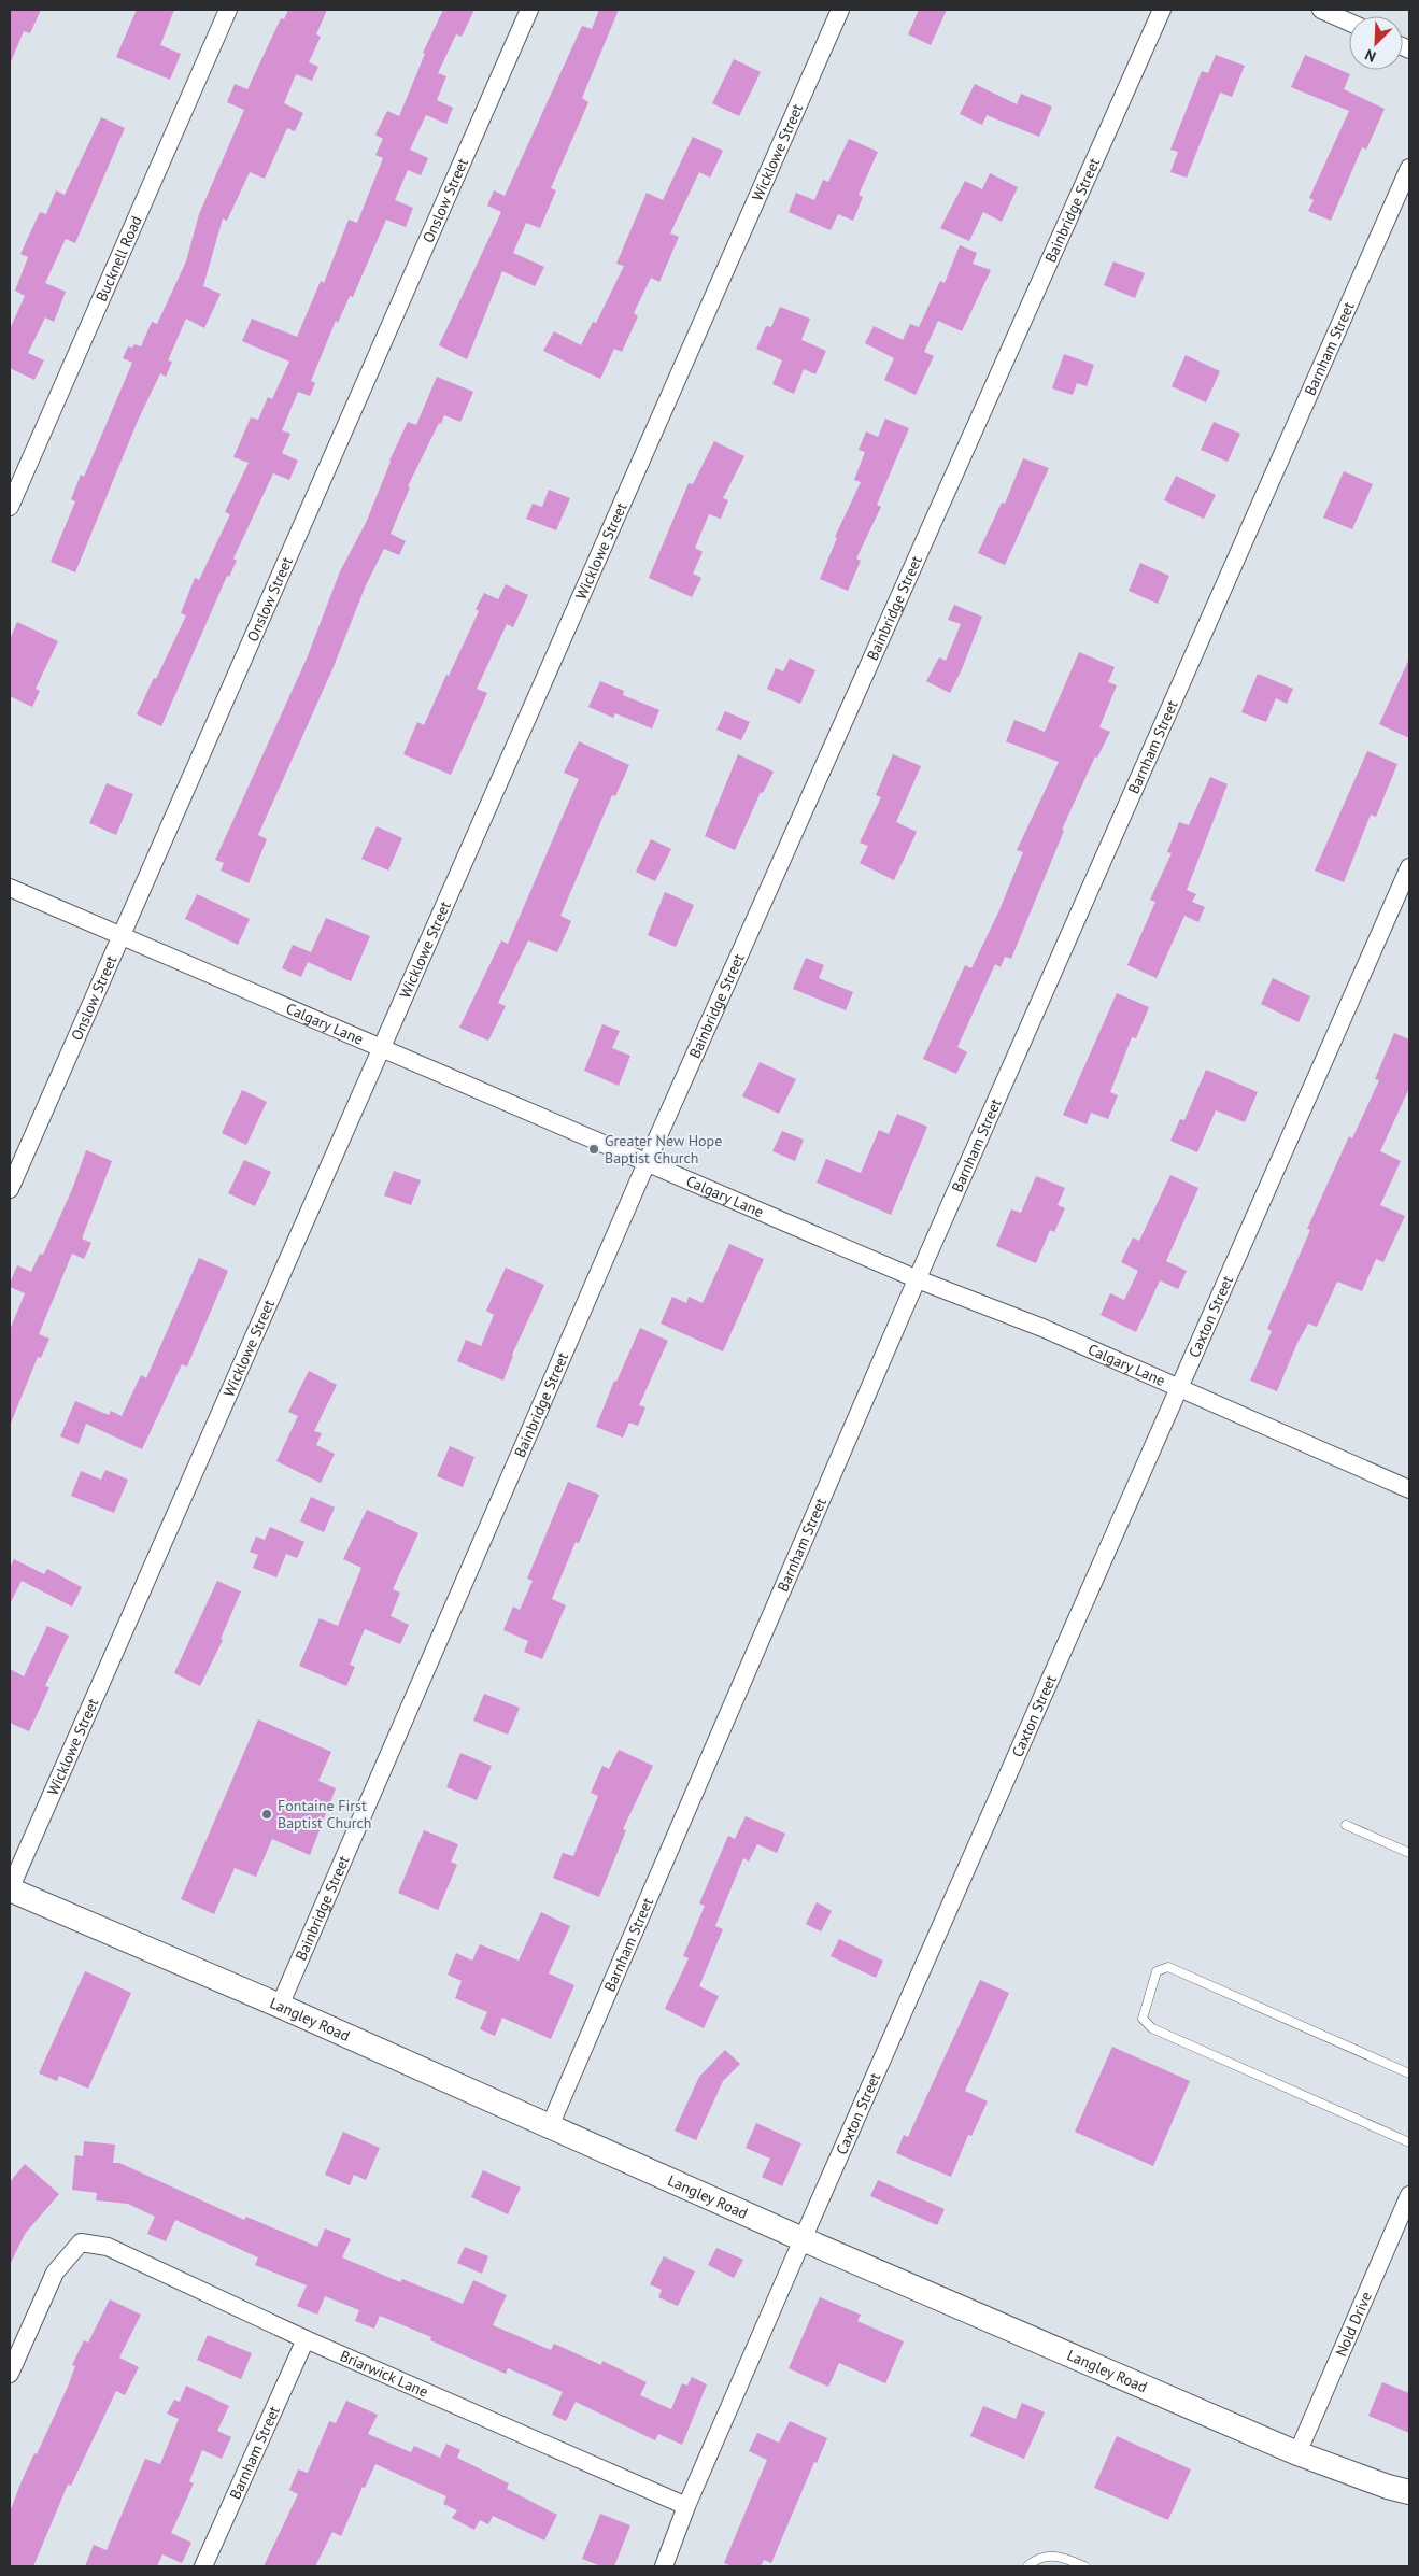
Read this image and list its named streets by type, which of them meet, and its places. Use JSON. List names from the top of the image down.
{
  "streets": {
    "street": [
      "Wicklowe Street",
      "Onslow Street",
      "Bainbridge Street",
      "Bucknell Road",
      "Barnham Street",
      "Calgary Lane",
      "Caxton Street",
      "Langley Road",
      "Nold Drive",
      "Briarwick Lane"
    ]
  },
  "crossings": [
    ["Wicklowe Street", "Calgary Lane"],
    ["Wicklowe Street", "Langley Road"],
    ["Onslow Street", "Calgary Lane"],
    ["Bainbridge Street", "Calgary Lane"],
    ["Bainbridge Street", "Langley Road"],
    ["Barnham Street", "Calgary Lane"],
    ["Barnham Street", "Langley Road"],
    ["Barnham Street", "Briarwick Lane"],
    ["Calgary Lane", "Caxton Street"],
    ["Caxton Street", "Langley Road"],
    ["Caxton Street", "Briarwick Lane"],
    ["Langley Road", "Nold Drive"]
  ],
  "places": ["Greater New Hope Baptist Church", "Fontaine First Baptist Church"],
  "north": "bottom left"
}
